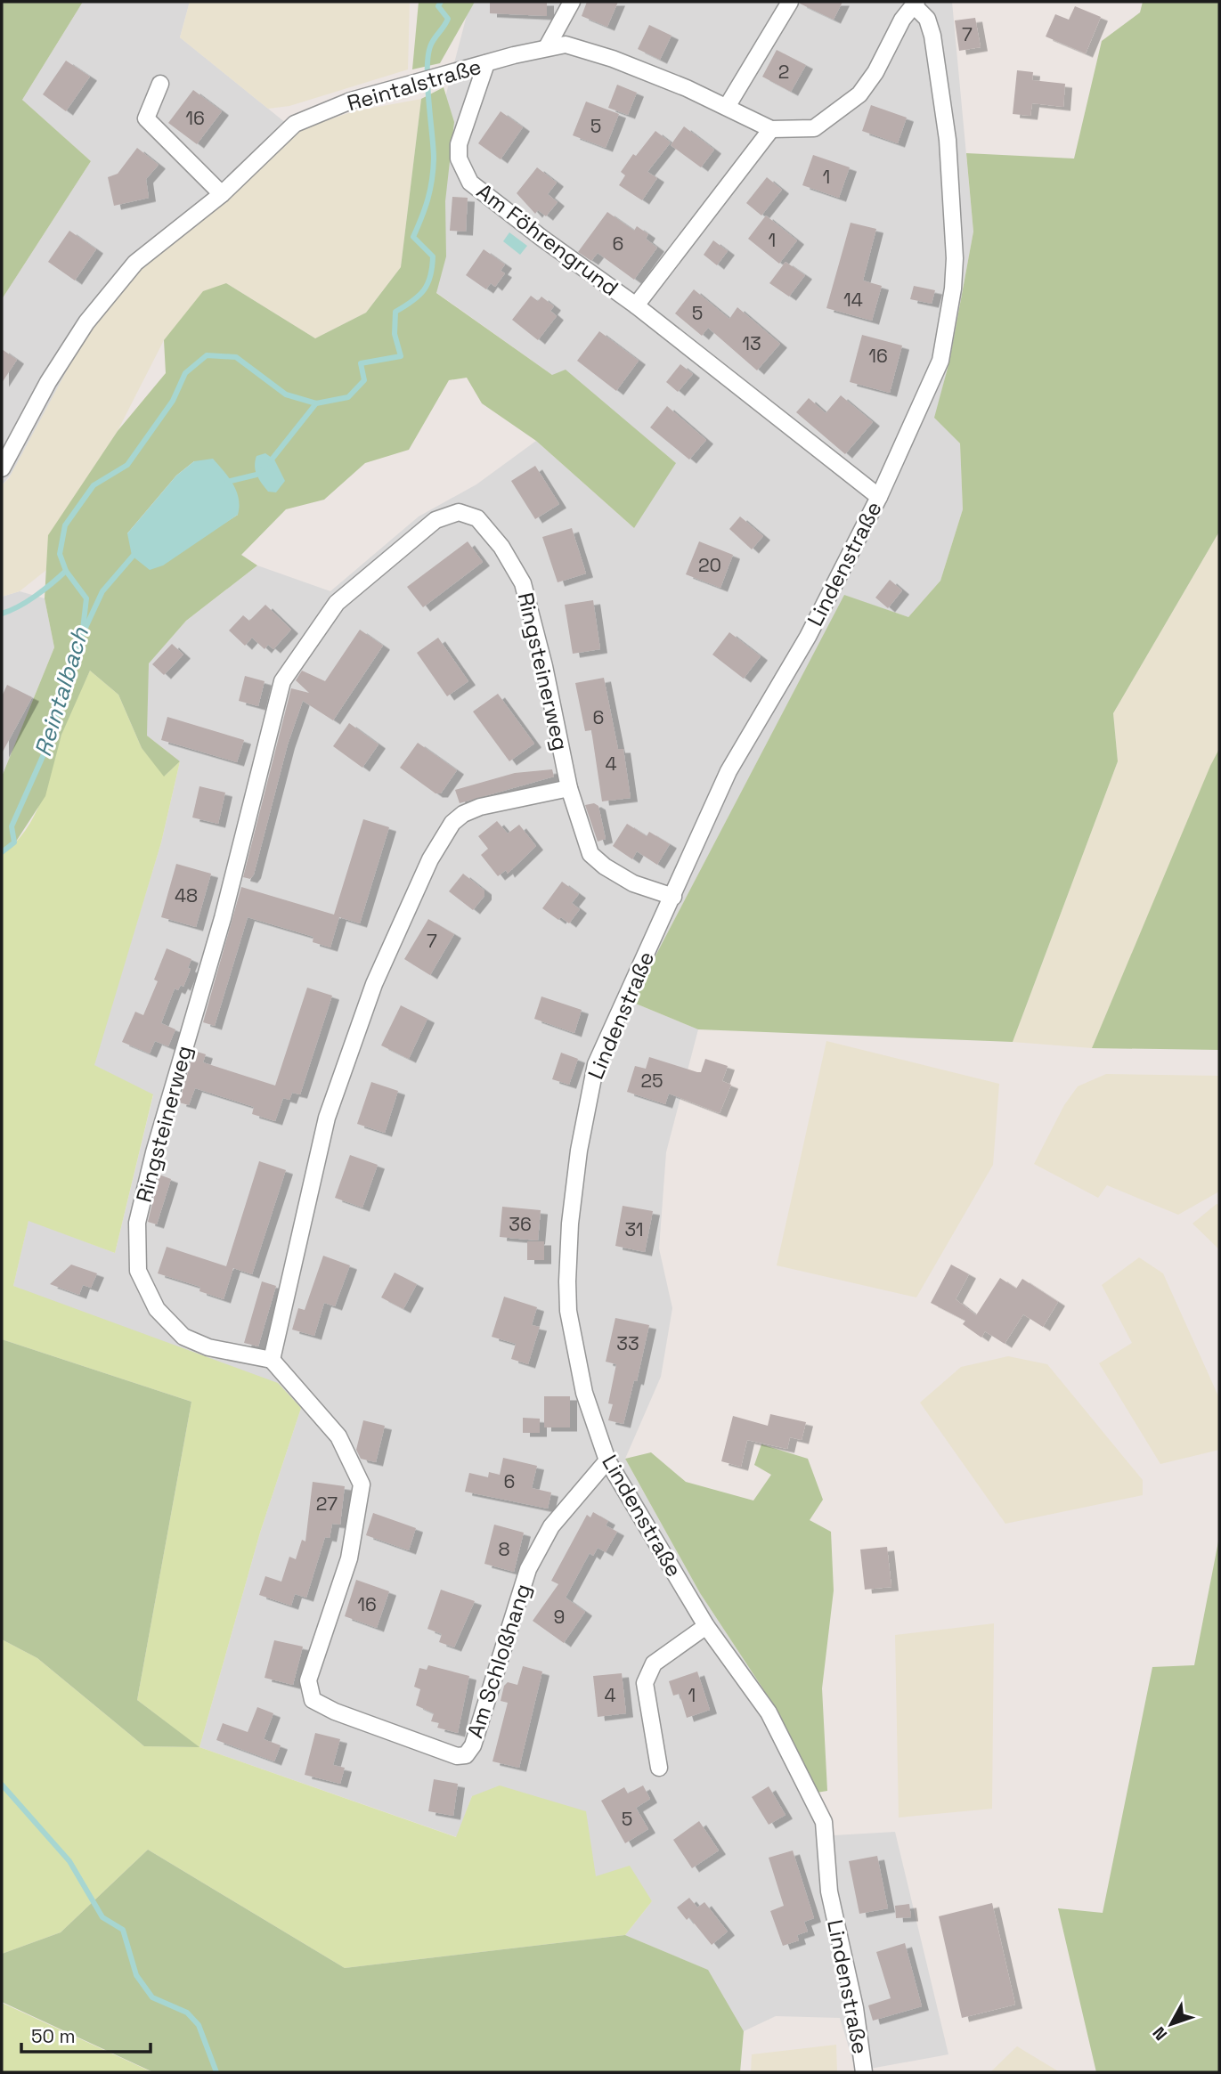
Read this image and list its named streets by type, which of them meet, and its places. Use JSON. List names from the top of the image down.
{
  "streets": {
    "street": [
      "Reintalstraße",
      "Am Föhrengrund",
      "Lindenstraße",
      "Ringsteinerweg",
      "Am Schloßhang"
    ]
  },
  "crossings": [
    ["Reintalstraße", "Am Föhrengrund"],
    ["Reintalstraße", "Lindenstraße"],
    ["Am Föhrengrund", "Lindenstraße"],
    ["Lindenstraße", "Ringsteinerweg"],
    ["Lindenstraße", "Am Schloßhang"],
    ["Ringsteinerweg", "Am Schloßhang"]
  ],
  "water": ["Reintalbach"],
  "house_numbers": [
    "7",
    "2",
    "16",
    "5",
    "1",
    "1",
    "6",
    "14",
    "5",
    "13",
    "16",
    "20",
    "6",
    "4",
    "48",
    "7",
    "25",
    "36",
    "31",
    "33",
    "6",
    "27",
    "8",
    "16",
    "9",
    "4",
    "1",
    "5"
  ],
  "scale_bar": "50 m",
  "north": "bottom left"
}
